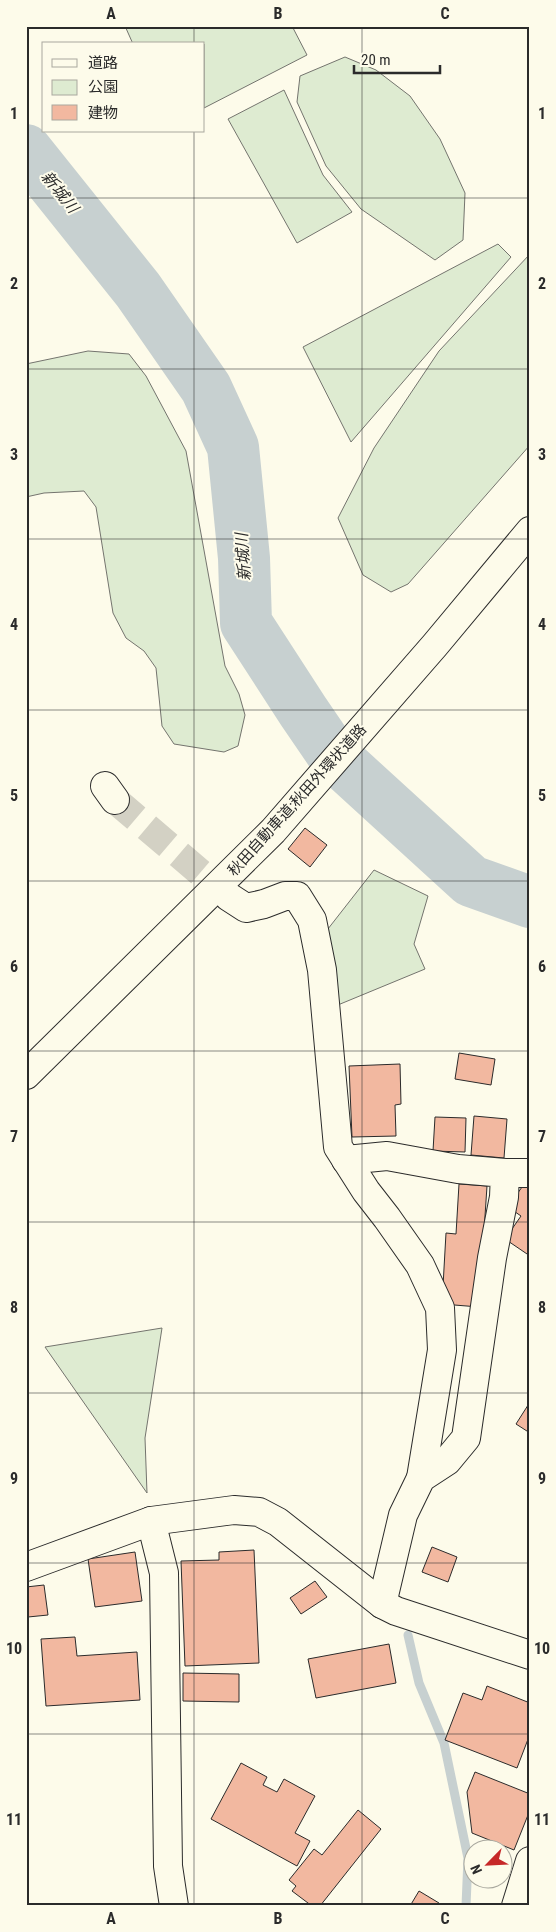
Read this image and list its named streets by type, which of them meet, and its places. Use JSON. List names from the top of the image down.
{
  "streets": {
    "main road": ["秋田自動車道;秋田外環状道路"]
  },
  "water": ["新城川"],
  "legend": ["道路", "公園", "建物"],
  "scale_bar": "20 m",
  "north": "bottom left",
  "grid": {
    "columns": ["A", "B", "C"],
    "rows": [
      "1",
      "2",
      "3",
      "4",
      "5",
      "6",
      "7",
      "8",
      "9",
      "10",
      "11"
    ]
  }
}
